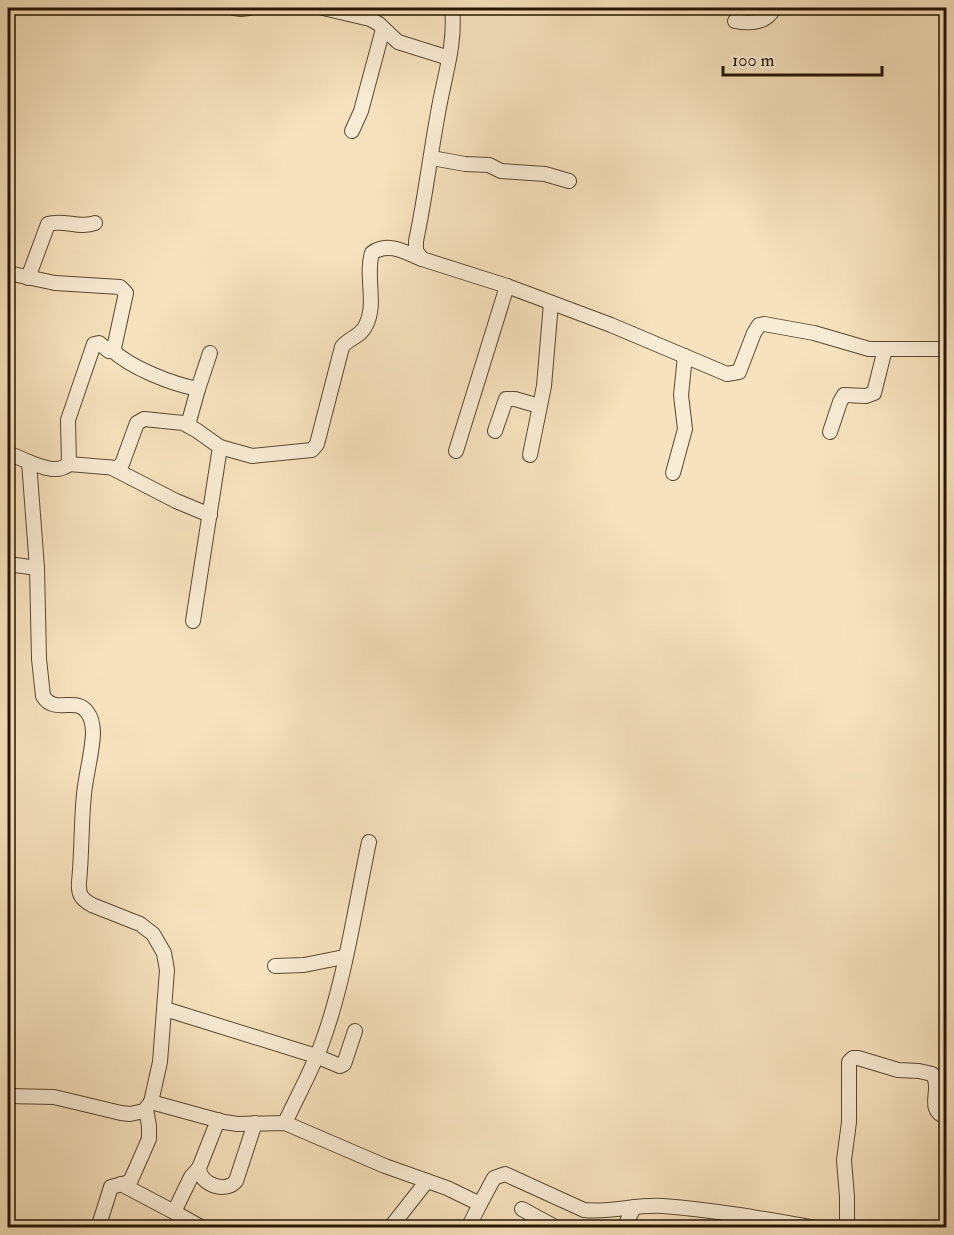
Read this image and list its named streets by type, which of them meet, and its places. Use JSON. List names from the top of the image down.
{
  "scale_bar": "100 m"
}
